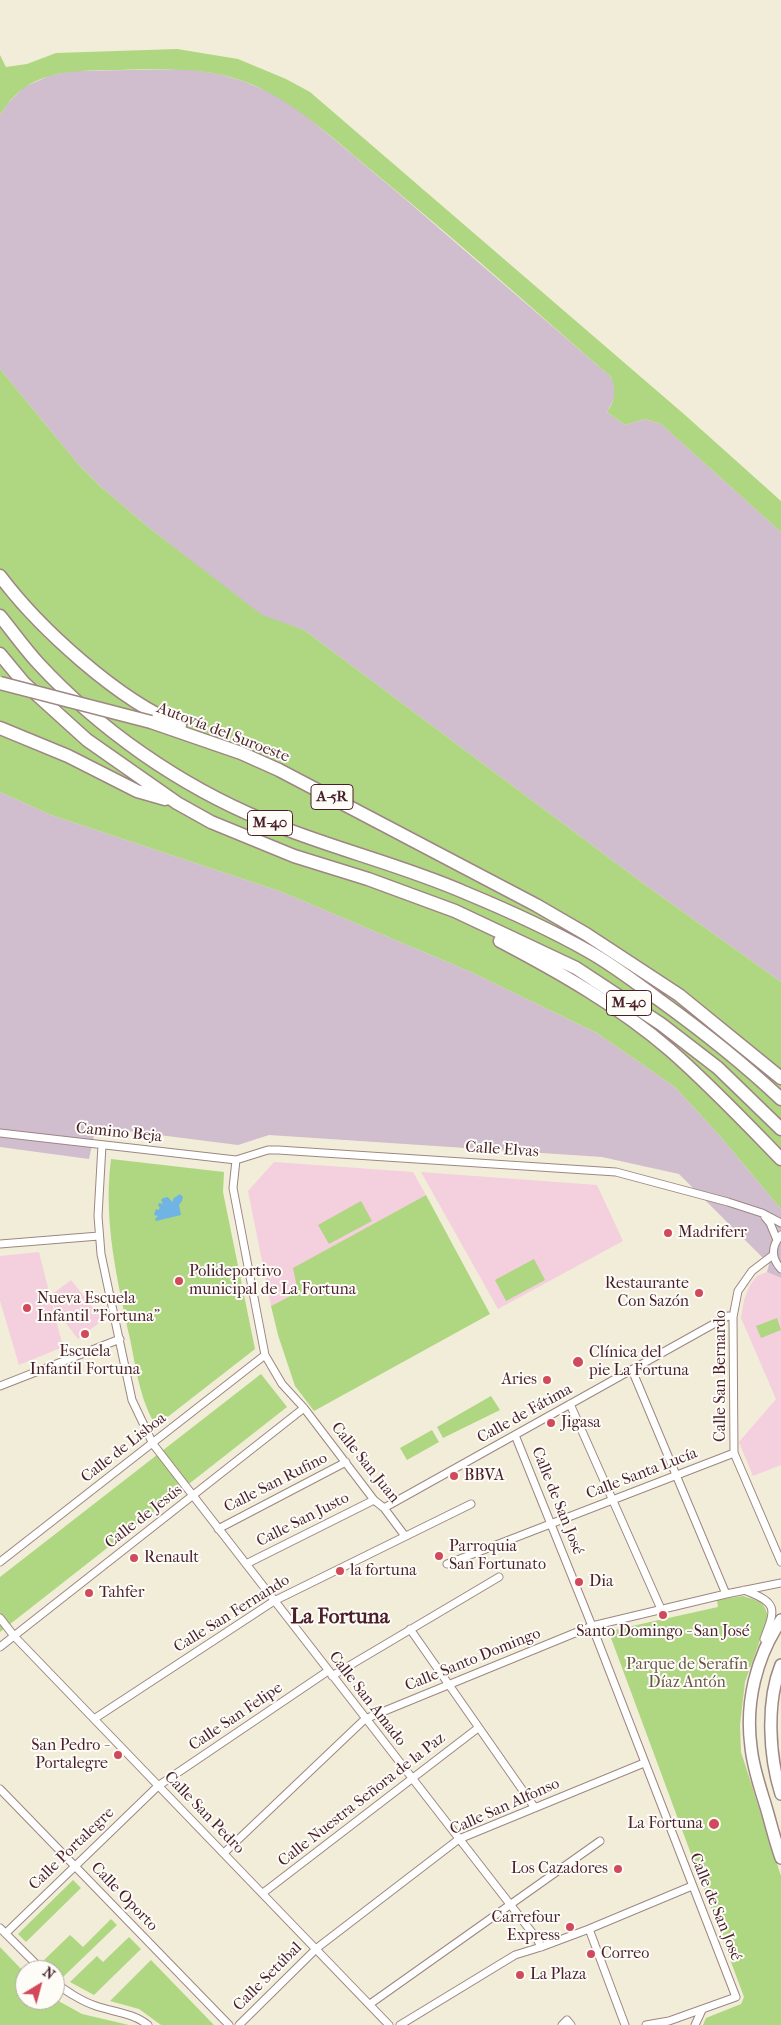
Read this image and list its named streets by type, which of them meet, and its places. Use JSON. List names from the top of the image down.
{
  "streets": {
    "highway": ["Autovía del Suroeste", "A-5R", "M-40"],
    "street": [
      "Camino Beja",
      "Calle Elvas",
      "Calle San Bernardo",
      "Calle de Fátima",
      "Calle de Lisboa",
      "Calle San Juan",
      "Calle Santa Lucía",
      "Calle San Rufino",
      "Calle de San José",
      "Calle de Jesús",
      "Calle San Justo",
      "Calle San Fernando",
      "Calle Santo Domingo",
      "Calle San Amado",
      "Calle San Felipe",
      "Calle Nuestra Señora de la Paz",
      "Calle San Alfonso",
      "Calle San Pedro",
      "Calle Portalegre",
      "Calle Oporto",
      "Calle Setúbal"
    ]
  },
  "crossings": [
    ["Autovía del Suroeste", "A-5R"],
    ["A-5R", "M-40"],
    ["Camino Beja", "Calle Elvas"],
    ["Camino Beja", "Calle San Amado"],
    ["Calle San Bernardo", "Calle de Fátima"],
    ["Calle San Bernardo", "Calle Santa Lucía"],
    ["Calle de Fátima", "Calle San Juan"],
    ["Calle de Fátima", "Calle de San José"],
    ["Calle de Lisboa", "Calle San Juan"],
    ["Calle de Lisboa", "Calle San Amado"],
    ["Calle San Juan", "Calle San Rufino"],
    ["Calle San Juan", "Calle de Jesús"],
    ["Calle San Juan", "Calle San Justo"],
    ["Calle San Juan", "Calle San Fernando"],
    ["Calle Santa Lucía", "Calle de San José"],
    ["Calle San Rufino", "Calle San Amado"],
    ["Calle de San José", "Calle Santo Domingo"],
    ["Calle de San José", "Calle San Alfonso"],
    ["Calle de Jesús", "Calle San Amado"],
    ["Calle de Jesús", "Calle San Pedro"],
    ["Calle San Justo", "Calle San Amado"],
    ["Calle San Fernando", "Calle San Amado"],
    ["Calle San Fernando", "Calle San Pedro"],
    ["Calle Santo Domingo", "Calle San Amado"],
    ["Calle Santo Domingo", "Calle San Pedro"],
    ["Calle San Amado", "Calle San Felipe"],
    ["Calle San Amado", "Calle Nuestra Señora de la Paz"],
    ["Calle San Amado", "Calle San Alfonso"],
    ["Calle San Felipe", "Calle San Pedro"],
    ["Calle San Felipe", "Calle Portalegre"],
    ["Calle Nuestra Señora de la Paz", "Calle San Pedro"],
    ["Calle San Alfonso", "Calle San Pedro"],
    ["Calle San Alfonso", "Calle Setúbal"],
    ["Calle San Pedro", "Calle Portalegre"],
    ["Calle San Pedro", "Calle Setúbal"],
    ["Calle Portalegre", "Calle Oporto"]
  ],
  "districts": ["La Fortuna"],
  "parks": ["Parque de Serafín Díaz Antón"],
  "places": [
    "Madriferr",
    "Polideportivo municipal de La Fortuna",
    "Restaurante Con Sazón",
    "Nueva Escuela Infantil \"Fortuna\"",
    "Escuela Infantil Fortuna",
    "Clínica del pie La Fortuna",
    "Aries",
    "Jigasa",
    "BBVA",
    "Parroquia San Fortunato",
    "Renault",
    "la fortuna",
    "Dia",
    "Tahfer",
    "Santo Domingo - San José",
    "San Pedro - Portalegre",
    "La Fortuna",
    "Los Cazadores",
    "Carrefour Express",
    "Correo",
    "La Plaza"
  ],
  "north": "top right"
}
